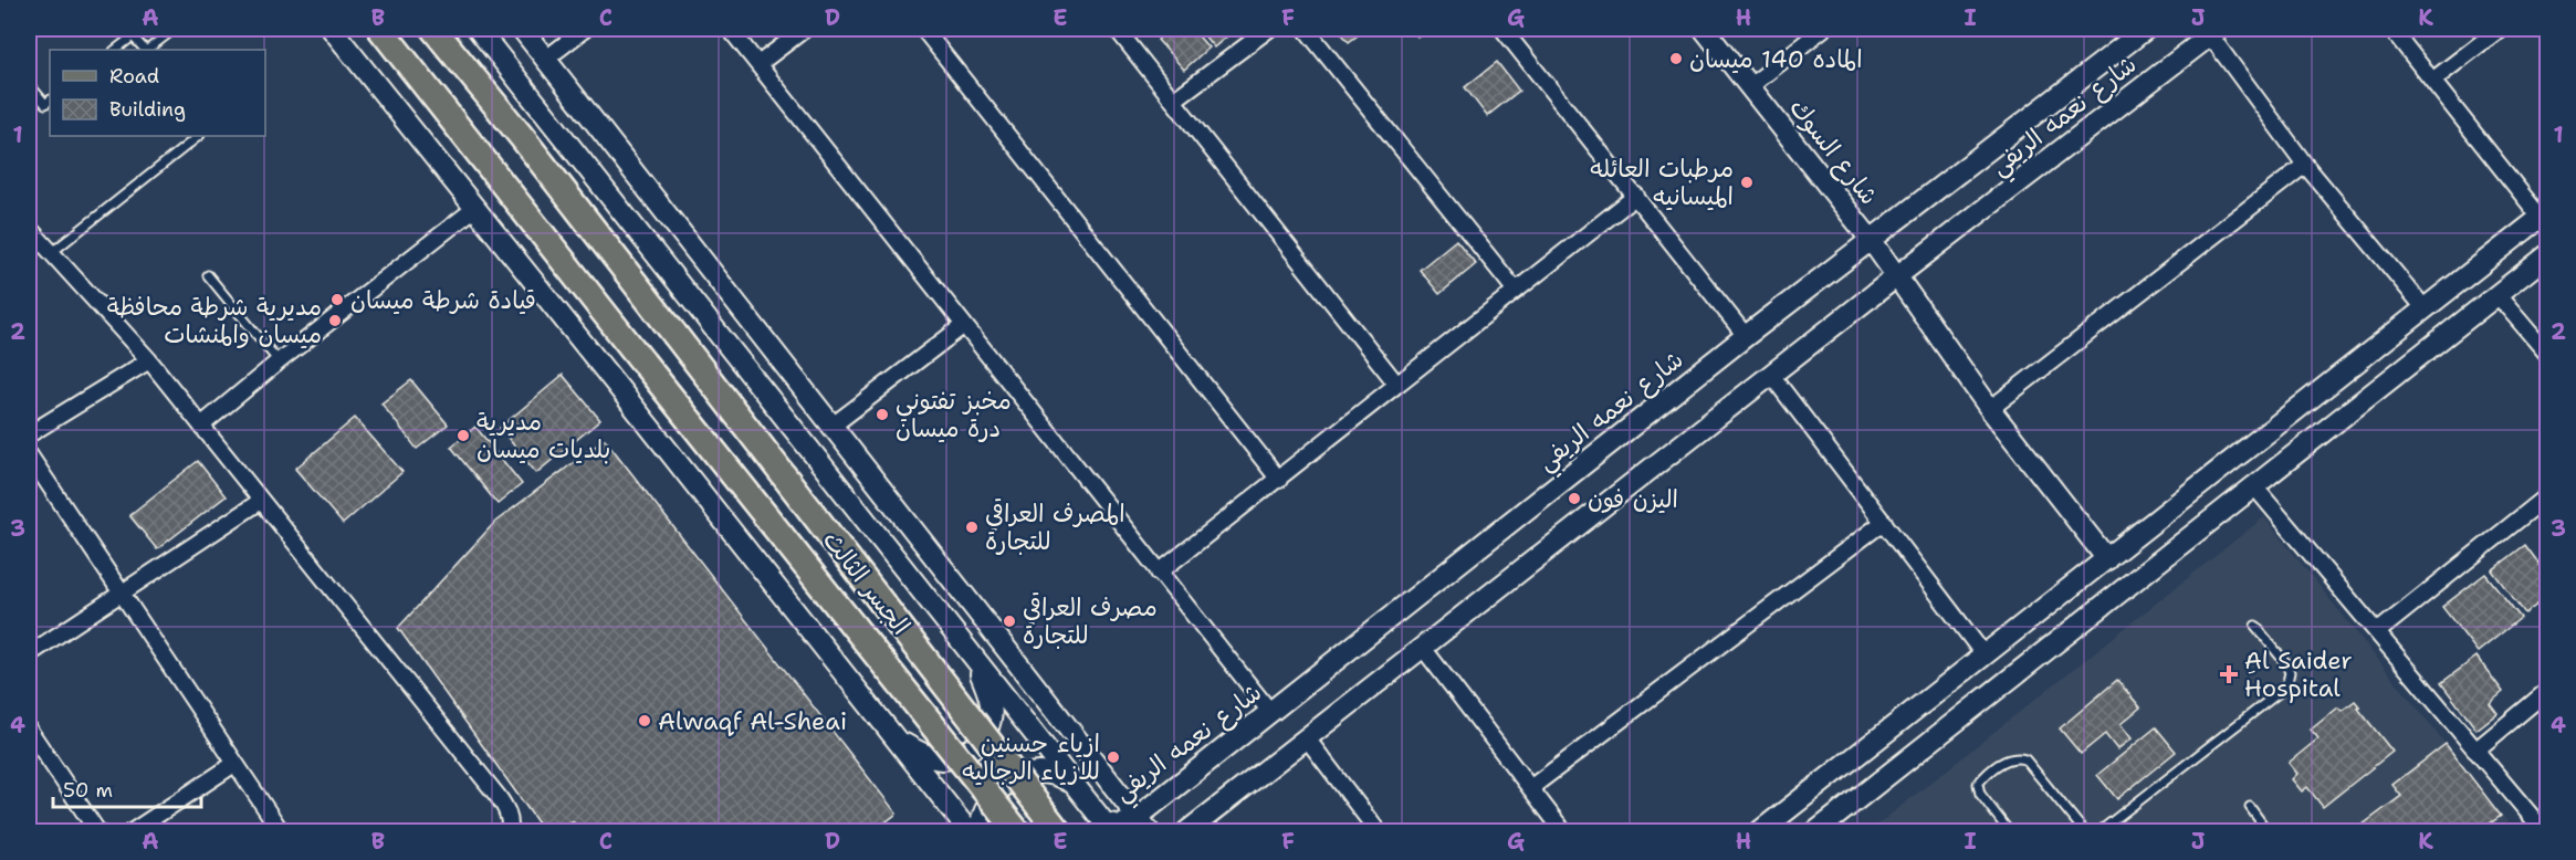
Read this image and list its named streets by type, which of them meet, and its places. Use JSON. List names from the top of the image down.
{
  "streets": {
    "main road": ["الجسر الثالث"],
    "street": ["شارع نعمه الريفي", "شارع السوك"]
  },
  "crossings": [
    ["شارع نعمه الريفي", "شارع السوك"]
  ],
  "places": {
    "other": [
      "الماده 140 ميسان",
      "مرطبات العائله الميسانيه",
      "قيادة شرطة ميسان",
      "مديرية شرطة محافظة ميسان والمنشات",
      "مخبز تفتوني درة ميسان",
      "مديرية بلديات ميسان",
      "اليزن فون",
      "المصرف العراقي للتجارة",
      "مصرف العراقي للتجارة",
      "Alwaqf Al-Sheai",
      "ازياء حسنين للازياء الرجاليه"
    ],
    "health": ["ِAl Saider Hospital"]
  },
  "legend": ["Road", "Building"],
  "scale_bar": "50 m",
  "grid": {
    "columns": [
      "A",
      "B",
      "C",
      "D",
      "E",
      "F",
      "G",
      "H",
      "I",
      "J",
      "K"
    ],
    "rows": [
      "1",
      "2",
      "3",
      "4"
    ]
  }
}
